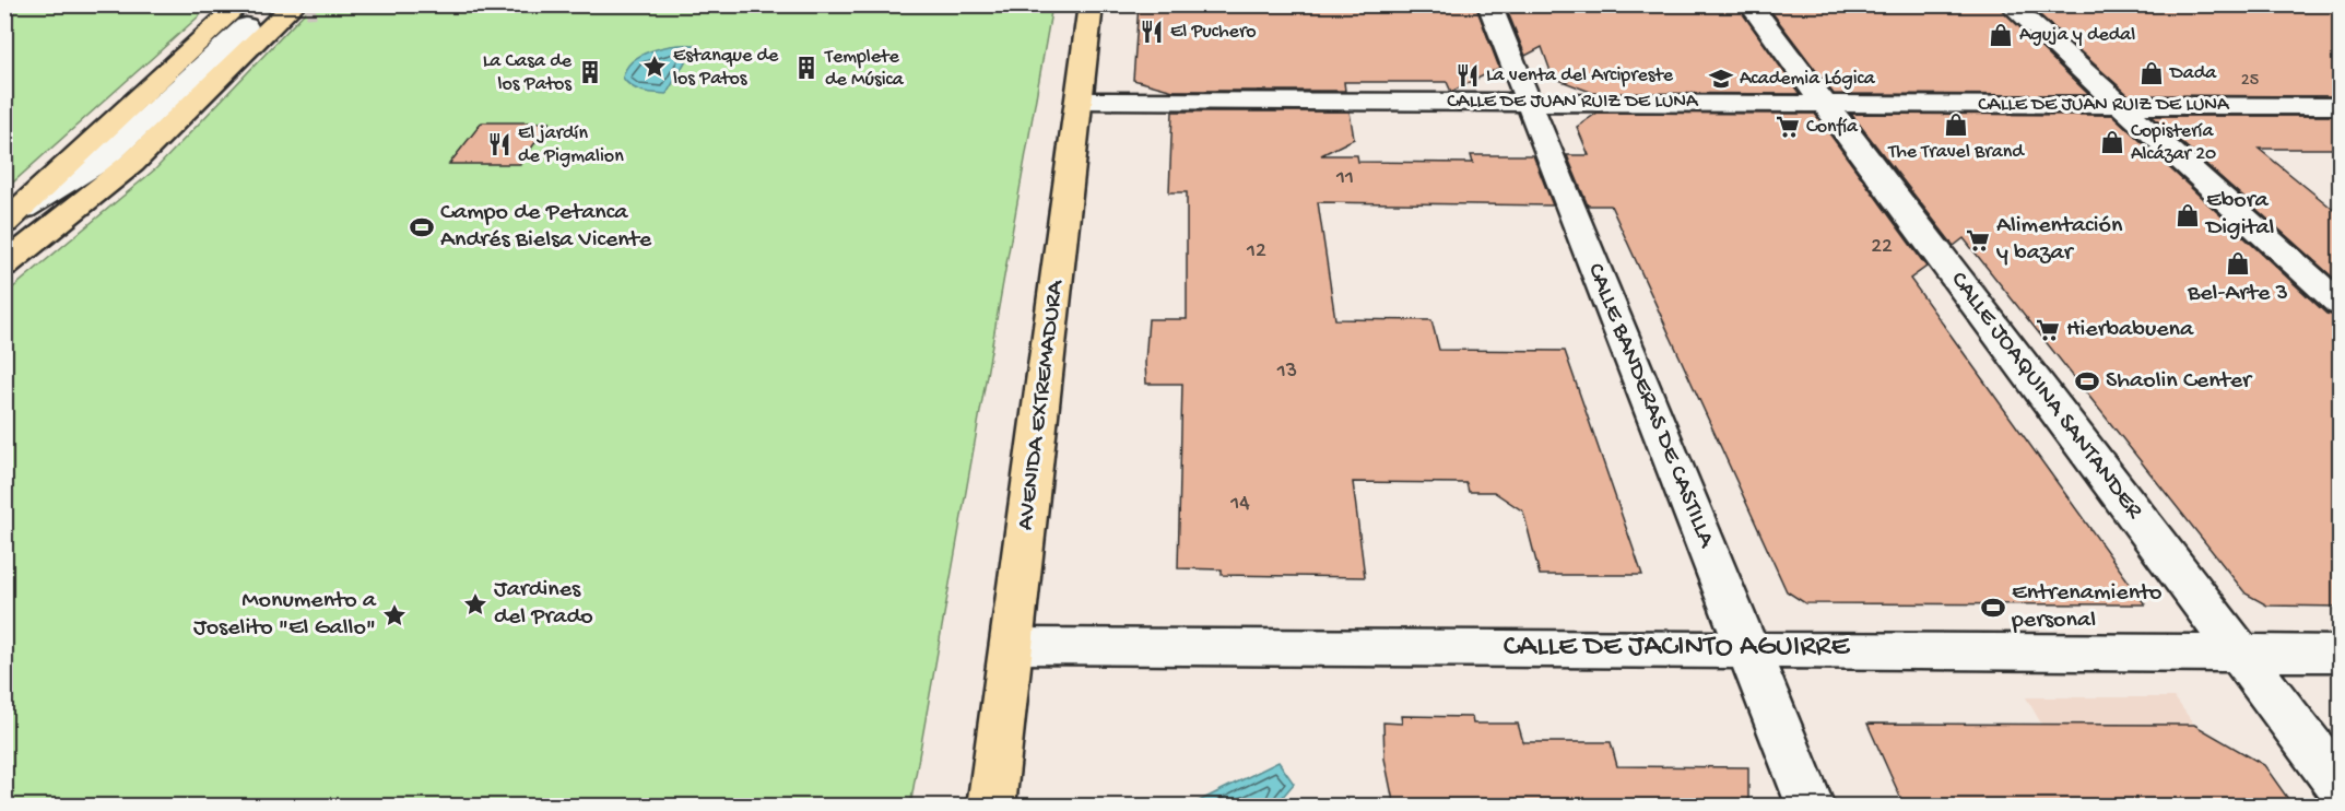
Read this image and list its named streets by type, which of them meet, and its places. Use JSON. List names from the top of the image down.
{
  "streets": {
    "main road": ["AVENIDA EXTREMADURA"],
    "street": [
      "CALLE DE JUAN RUIZ DE LUNA",
      "CALLE JOAQUINA SANTANDER",
      "CALLE BANDERAS DE CASTILLA",
      "CALLE DE JACINTO AGUIRRE"
    ]
  },
  "crossings": [
    ["CALLE DE JUAN RUIZ DE LUNA", "CALLE JOAQUINA SANTANDER"],
    ["CALLE DE JUAN RUIZ DE LUNA", "AVENIDA EXTREMADURA"],
    ["CALLE DE JUAN RUIZ DE LUNA", "CALLE BANDERAS DE CASTILLA"],
    ["CALLE JOAQUINA SANTANDER", "CALLE DE JACINTO AGUIRRE"],
    ["AVENIDA EXTREMADURA", "CALLE DE JACINTO AGUIRRE"],
    ["CALLE BANDERAS DE CASTILLA", "CALLE DE JACINTO AGUIRRE"]
  ],
  "places": {
    "restaurant": ["El Puchero", "La venta del Arcipreste", "El jardín de Pigmalion"],
    "shop": [
      "Aguja y dedal",
      "Dada",
      "The Travel Brand",
      "Copistería Alcázar 20",
      "Ebora Digital",
      "Bel-Arte 3"
    ],
    "place": ["Estanque de los Patos", "Jardines del Prado", "Monumento a Joselito \"El Gallo\""],
    "building": ["Templete de Música", "La Casa de los Patos"],
    "school or university": ["Academia Lógica"],
    "supermarket": ["Confía", "Alimentación y bazar", "Hierbabuena"],
    "sports": ["Campo de Petanca Andrés Bielsa Vicente", "Shaolin Center", "Entrenamiento personal"]
  },
  "house_numbers": [
    "25",
    "11",
    "22",
    "12",
    "13",
    "14"
  ]
}
